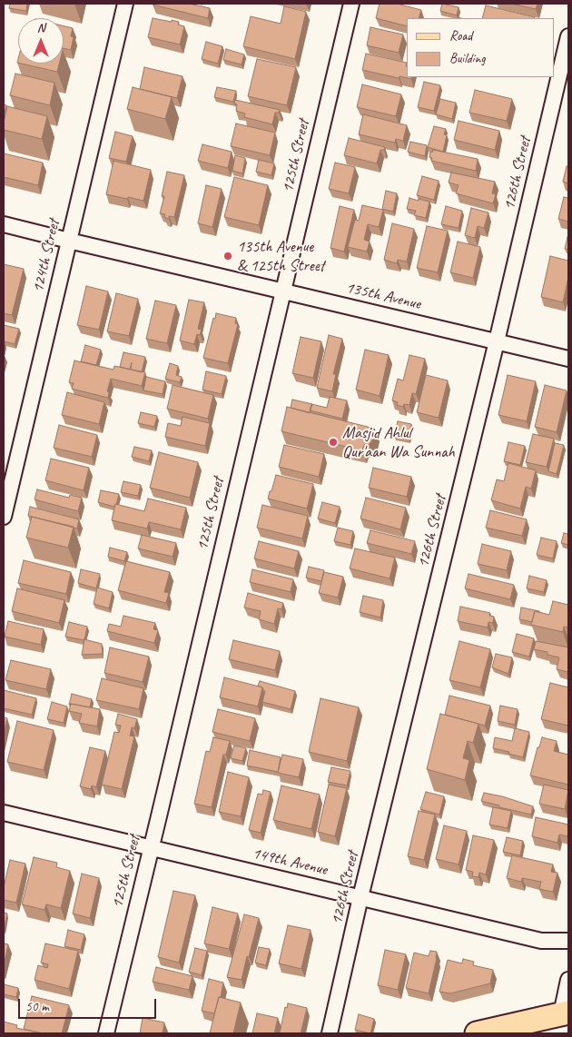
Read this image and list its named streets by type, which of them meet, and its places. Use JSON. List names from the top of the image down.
{
  "streets": {
    "street": [
      "125th Street",
      "126th Street",
      "124th Street",
      "135th Avenue",
      "149th Avenue"
    ]
  },
  "crossings": [
    ["125th Street", "135th Avenue"],
    ["125th Street", "149th Avenue"],
    ["126th Street", "135th Avenue"],
    ["126th Street", "149th Avenue"],
    ["124th Street", "135th Avenue"]
  ],
  "places": ["135th Avenue & 125th Street", "Masjid Ahlul Qur'aan Wa Sunnah"],
  "legend": ["Road", "Building"],
  "scale_bar": "50 m",
  "north": "top"
}
